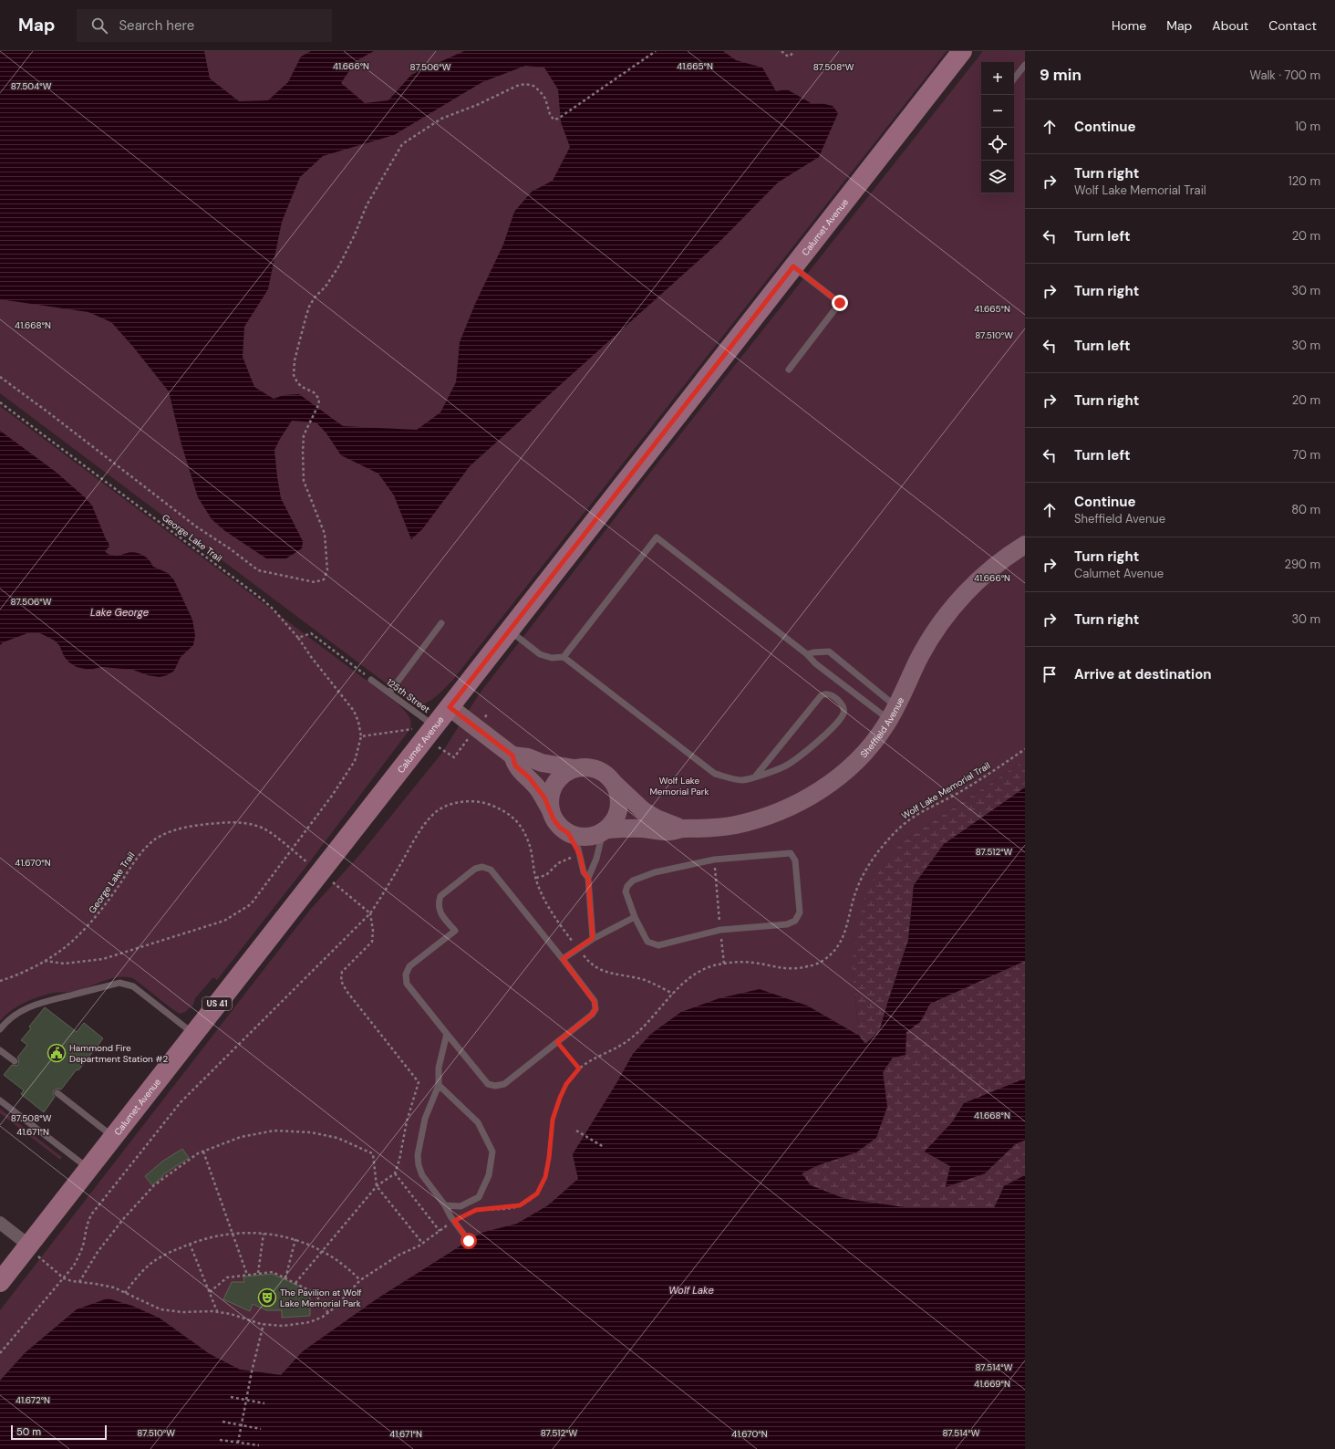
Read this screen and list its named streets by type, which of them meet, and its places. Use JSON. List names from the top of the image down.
{
  "streets": {
    "main road": ["Calumet Avenue", "Sheffield Avenue", "US 41"],
    "lane": ["125th Street"],
    "path": ["George Lake Trail", "Wolf Lake Memorial Trail"]
  },
  "crossings": [
    ["Calumet Avenue", "125th Street"]
  ],
  "water": ["Lake George", "Wolf Lake"],
  "parks": ["Wolf Lake Memorial Park"],
  "places": {
    "public building": ["Hammond Fire Department Station #2"],
    "theatre": ["The Pavilion at Wolf Lake Memorial Park"]
  },
  "scale_bar": "50 m",
  "page": {
    "header": "Map",
    "search": "Search here",
    "nav": [
      "Home",
      "Map",
      "About",
      "Contact"
    ],
    "heading": ["9 min", "Walk · 700 m"],
    "map_buttons": ["+", "−"],
    "list": [
      ["Continue", "10 m"],
      ["Turn right", "Wolf Lake Memorial Trail", "120 m"],
      ["Turn left", "20 m"],
      ["Turn right", "30 m"],
      ["Turn left", "30 m"],
      ["Turn right", "20 m"],
      ["Turn left", "70 m"],
      ["Continue", "Sheffield Avenue", "80 m"],
      ["Turn right", "Calumet Avenue", "290 m"],
      ["Turn right", "30 m"],
      "Arrive at destination"
    ],
    "scale": "50 m"
  },
  "coordinates": [
    "41.666°N",
    "41.665°N",
    "87.506°W",
    "87.508°W",
    "87.504°W",
    "41.668°N",
    "87.510°W",
    "87.512°W",
    "41.670°N",
    "41.671°N",
    "87.514°W",
    "41.669°N",
    "41.672°N"
  ]
}
